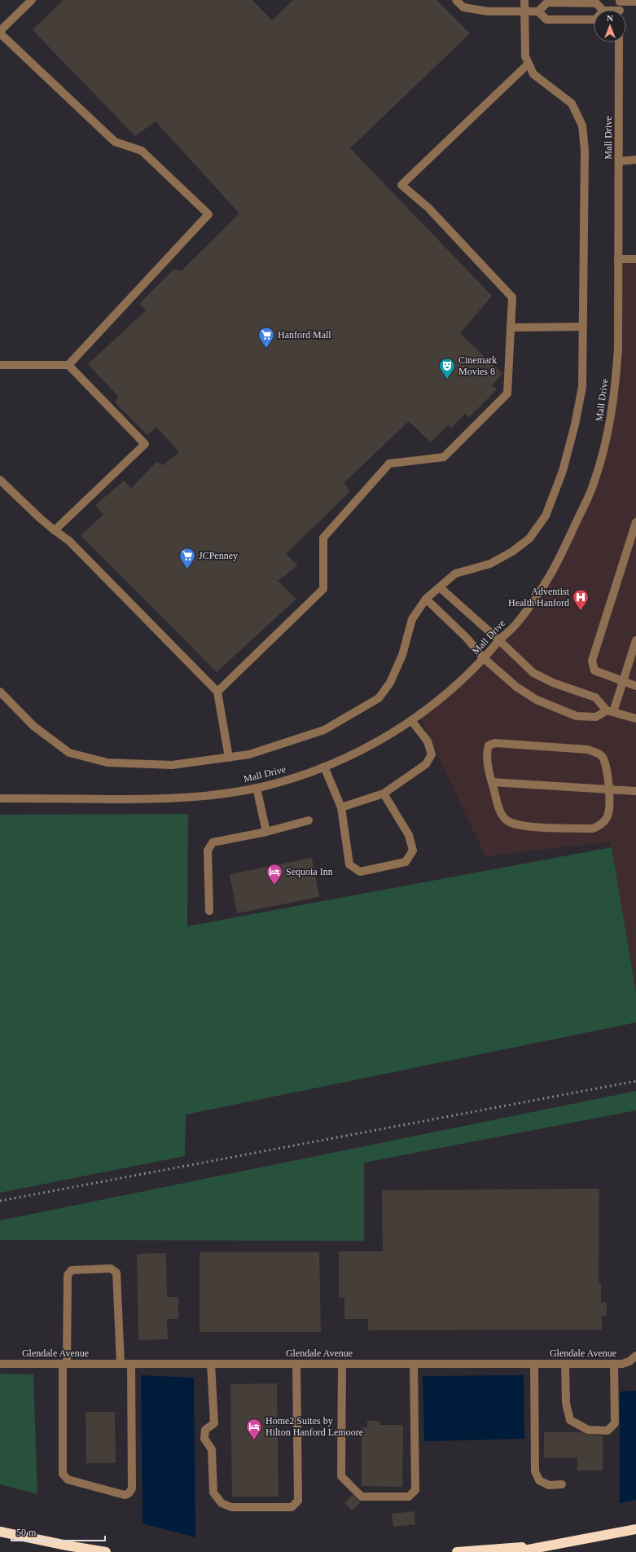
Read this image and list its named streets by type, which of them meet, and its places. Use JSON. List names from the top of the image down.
{
  "streets": {
    "street": ["Mall Drive", "Glendale Avenue"]
  },
  "places": {
    "supermarket": ["Hanford Mall", "JCPenney"],
    "theatre": ["Cinemark Movies 8"],
    "hospital": ["Adventist Health Hanford"],
    "hotel": ["Sequoia Inn", "Home2 Suites by Hilton Hanford Lemoore"]
  },
  "scale_bar": "50 m",
  "north": "top"
}
